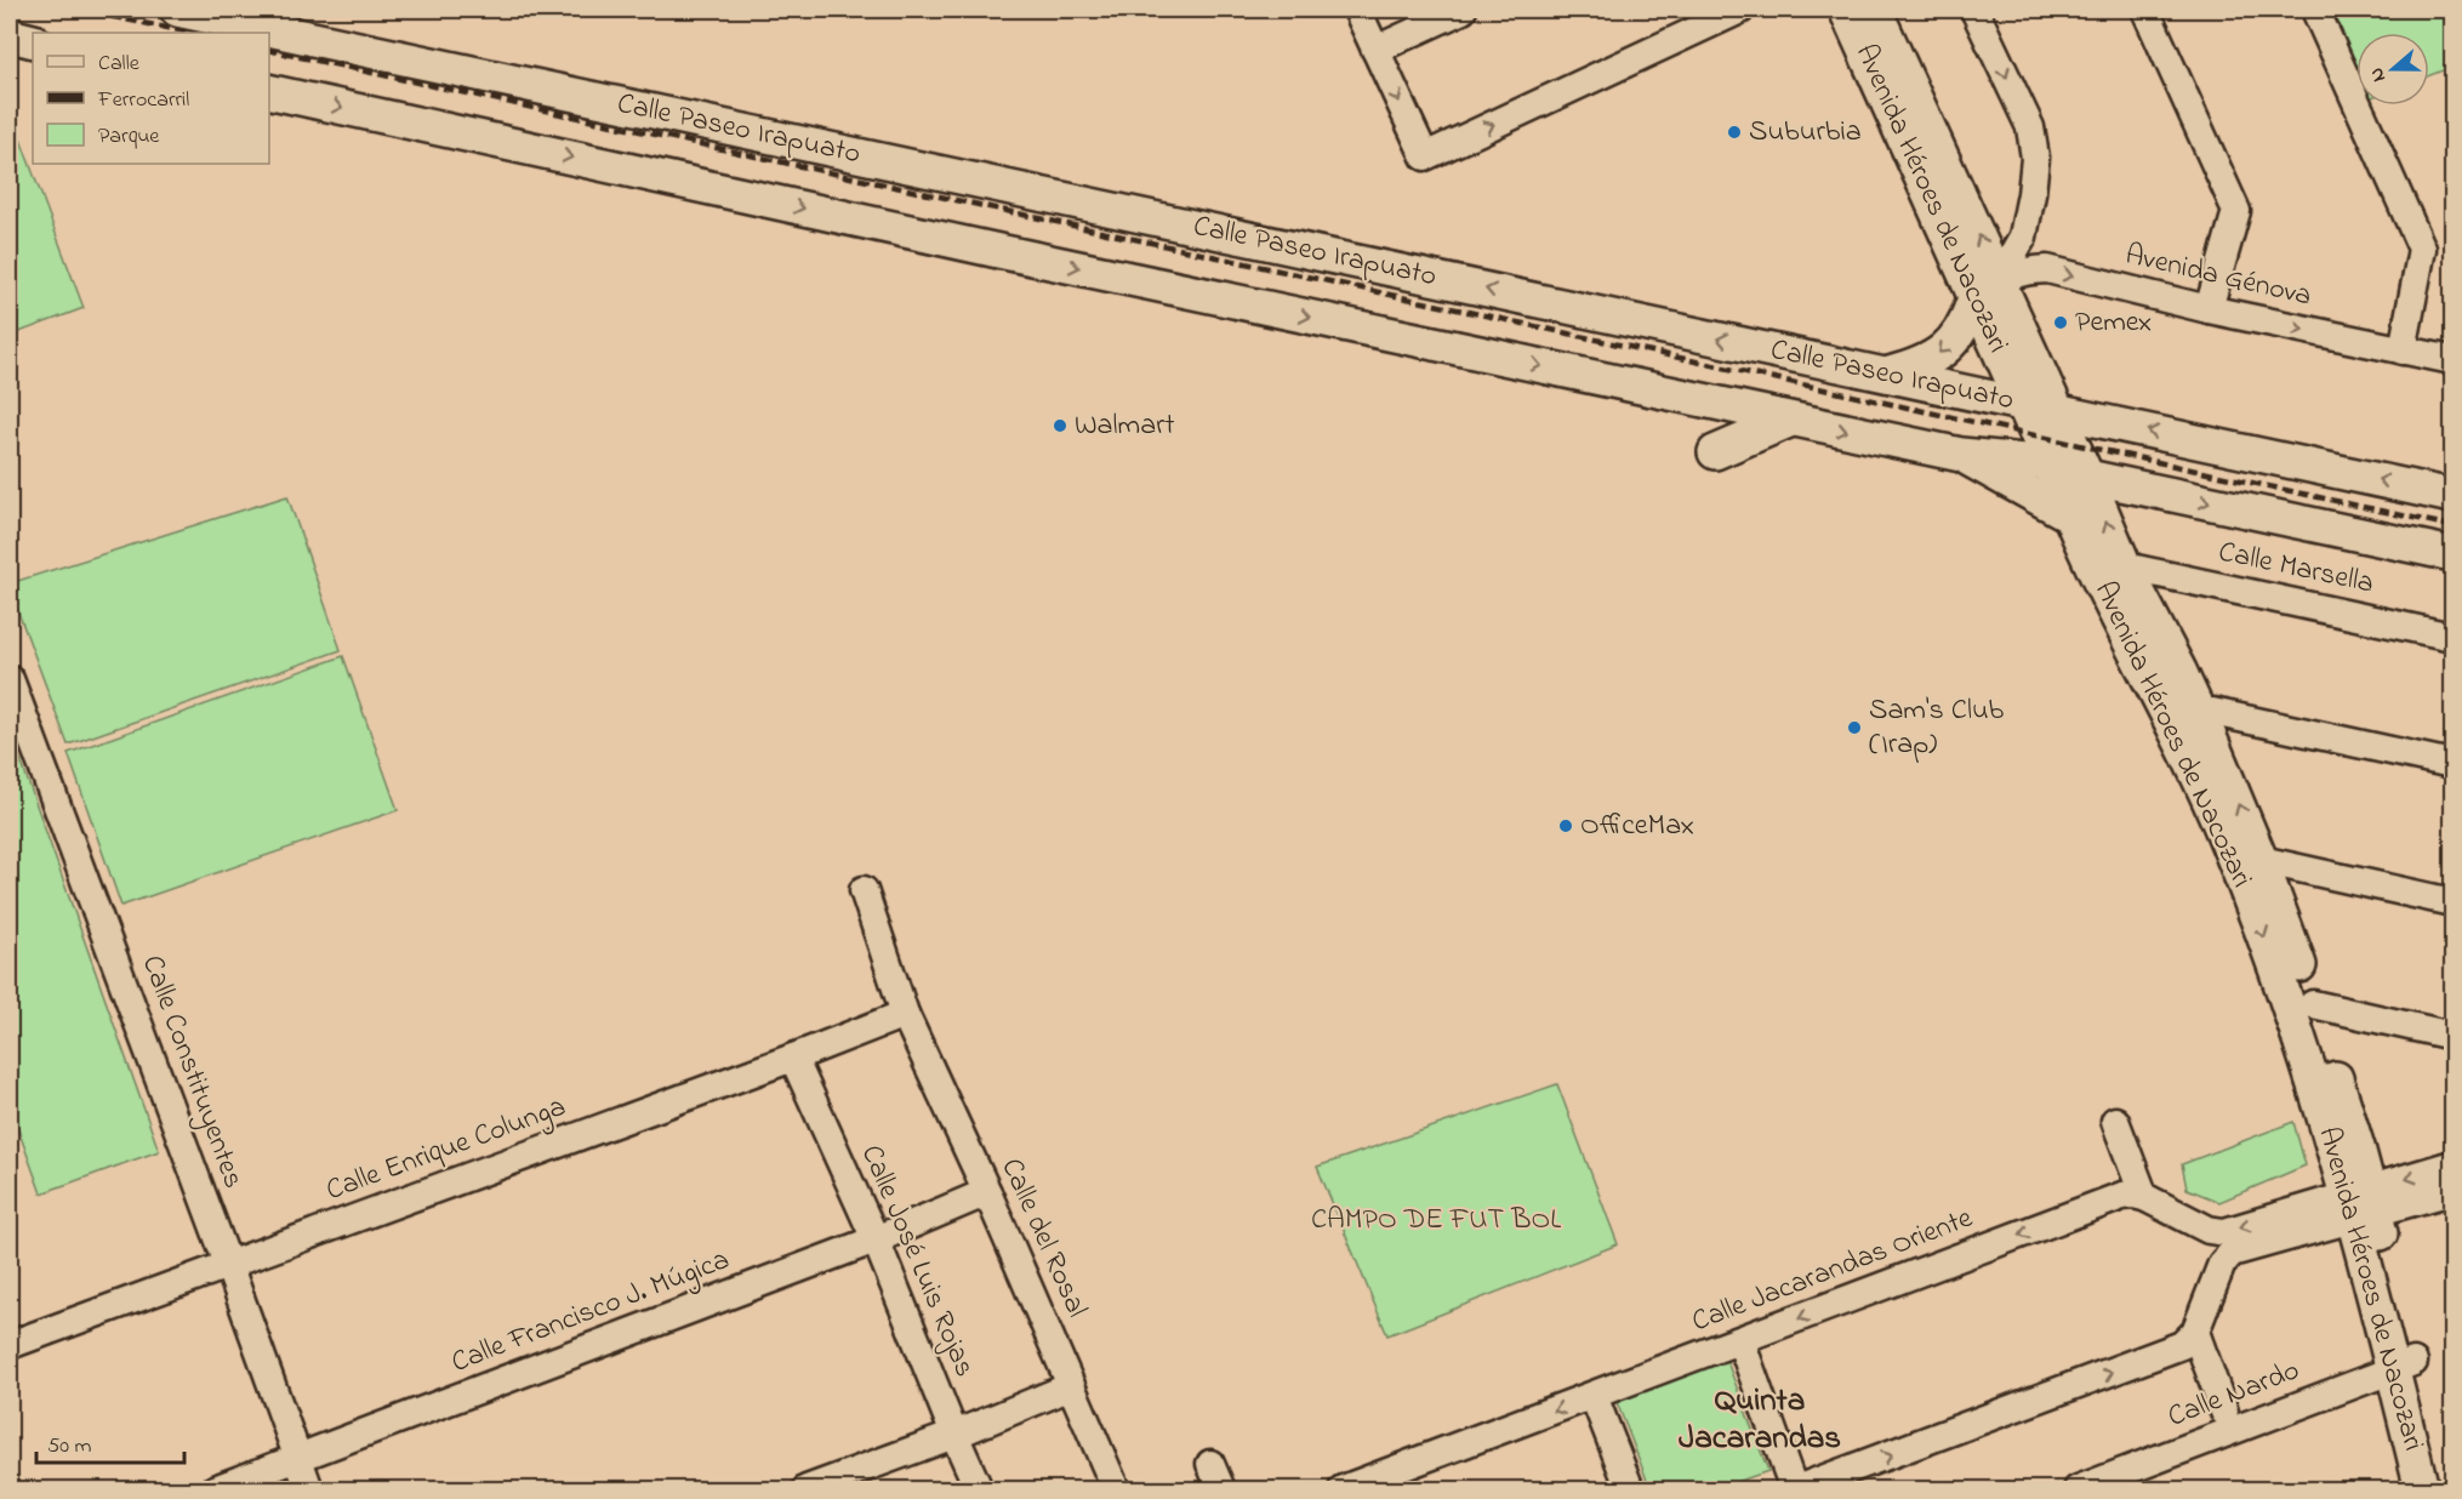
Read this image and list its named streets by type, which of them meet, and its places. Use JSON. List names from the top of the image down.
{
  "streets": {
    "main road": ["Calle Paseo Irapuato", "Avenida Héroes de Nacozari"],
    "street": [
      "Avenida Génova",
      "Calle Marsella",
      "Calle Constituyentes",
      "Calle Enrique Colunga",
      "Calle del Rosal",
      "Calle José Luis Rojas",
      "Calle Jacarandas Oriente",
      "Calle Francisco J. Múgica",
      "Calle Nardo"
    ]
  },
  "crossings": [
    ["Calle Paseo Irapuato", "Avenida Héroes de Nacozari"],
    ["Avenida Héroes de Nacozari", "Avenida Génova"],
    ["Avenida Héroes de Nacozari", "Calle Marsella"],
    ["Avenida Héroes de Nacozari", "Calle Nardo"],
    ["Calle Constituyentes", "Calle Enrique Colunga"],
    ["Calle Constituyentes", "Calle Francisco J. Múgica"],
    ["Calle Enrique Colunga", "Calle del Rosal"],
    ["Calle Enrique Colunga", "Calle José Luis Rojas"],
    ["Calle del Rosal", "Calle Francisco J. Múgica"],
    ["Calle José Luis Rojas", "Calle Francisco J. Múgica"]
  ],
  "one_way": ["Avenida Génova"],
  "districts": ["Quinta Jacarandas"],
  "parks": ["CAMPO DE FUT BOL"],
  "places": [
    "Suburbia",
    "Pemex",
    "Walmart",
    "Sam's Club (Irap)",
    "OfficeMax"
  ],
  "legend": ["Calle", "Ferrocarril", "Parque"],
  "scale_bar": "50 m",
  "north": "left"
}
